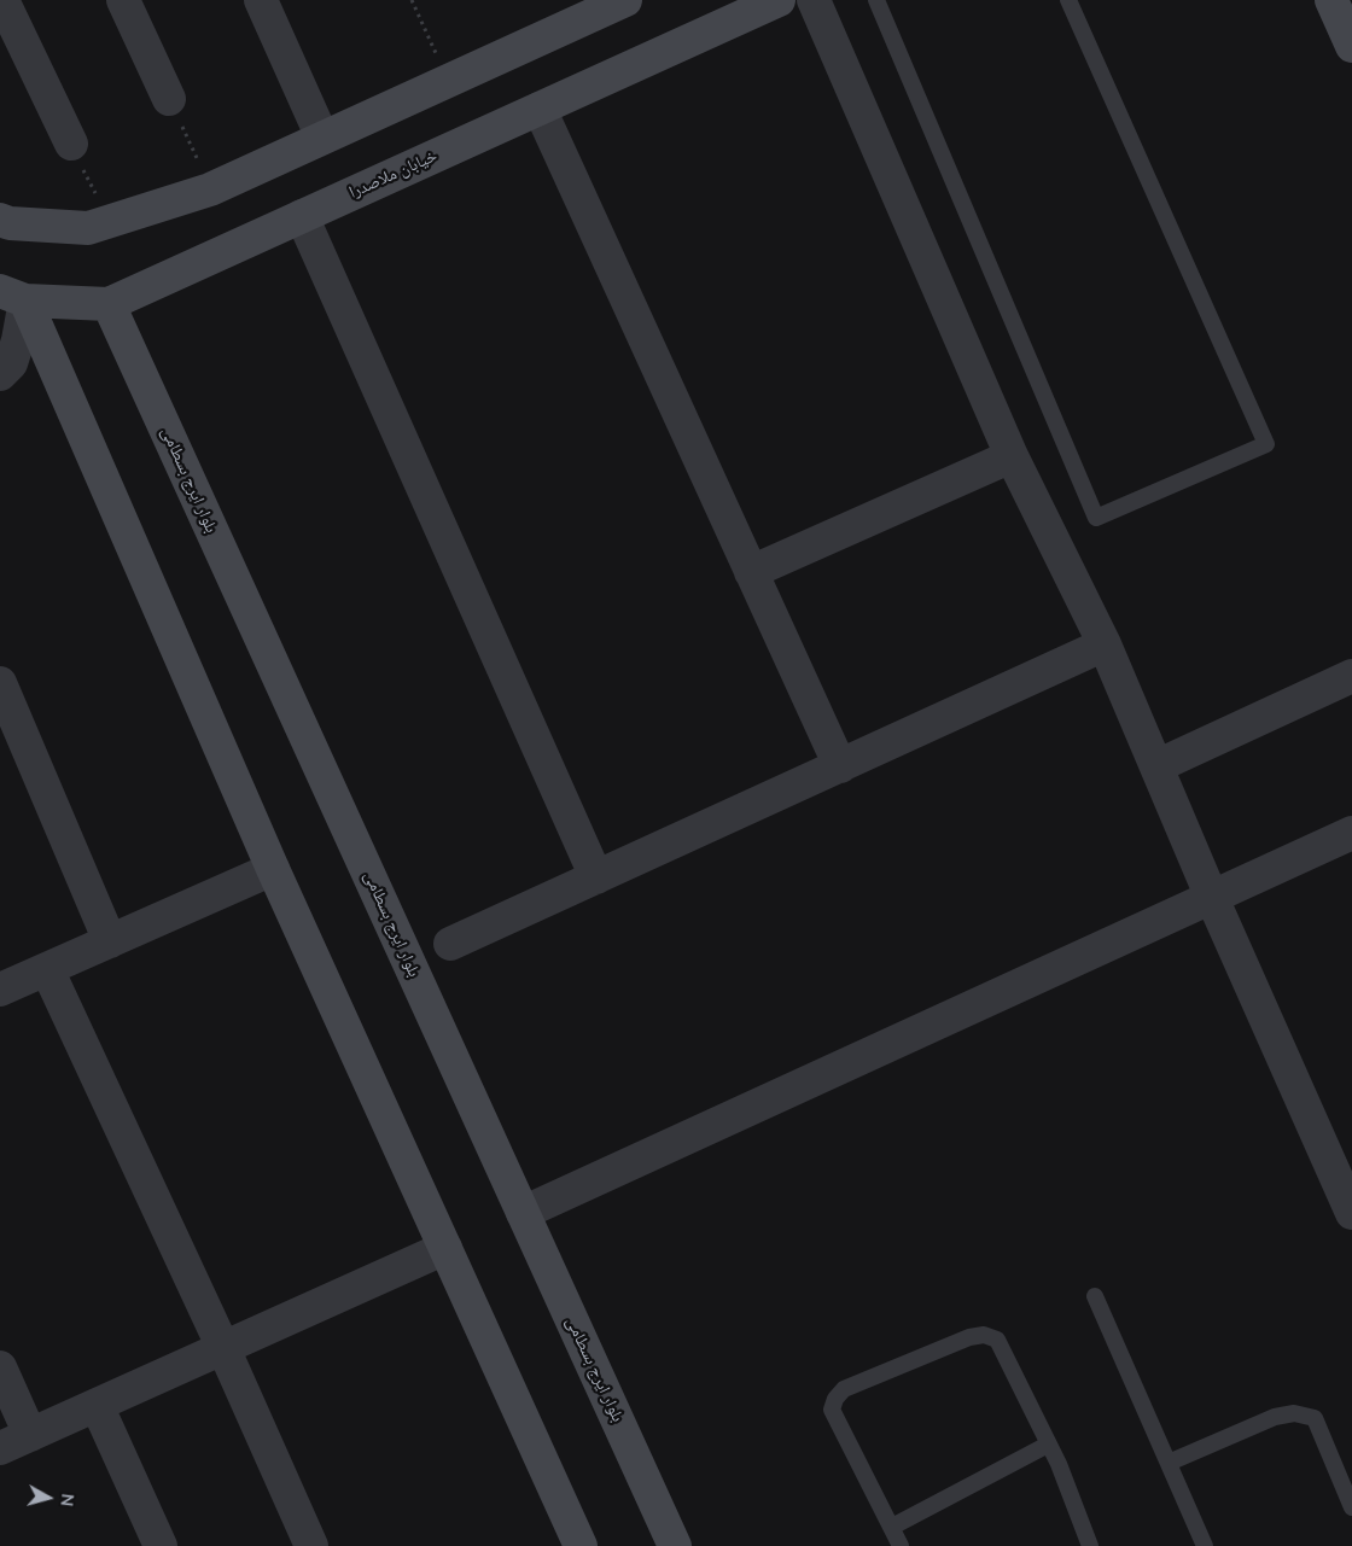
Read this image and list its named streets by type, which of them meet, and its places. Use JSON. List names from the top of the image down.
{
  "streets": {
    "street": ["خیابان ملاصدرا", "بلوار ایرج بسطامی"]
  },
  "crossings": [
    ["خیابان ملاصدرا", "بلوار ایرج بسطامی"]
  ],
  "north": "right"
}
